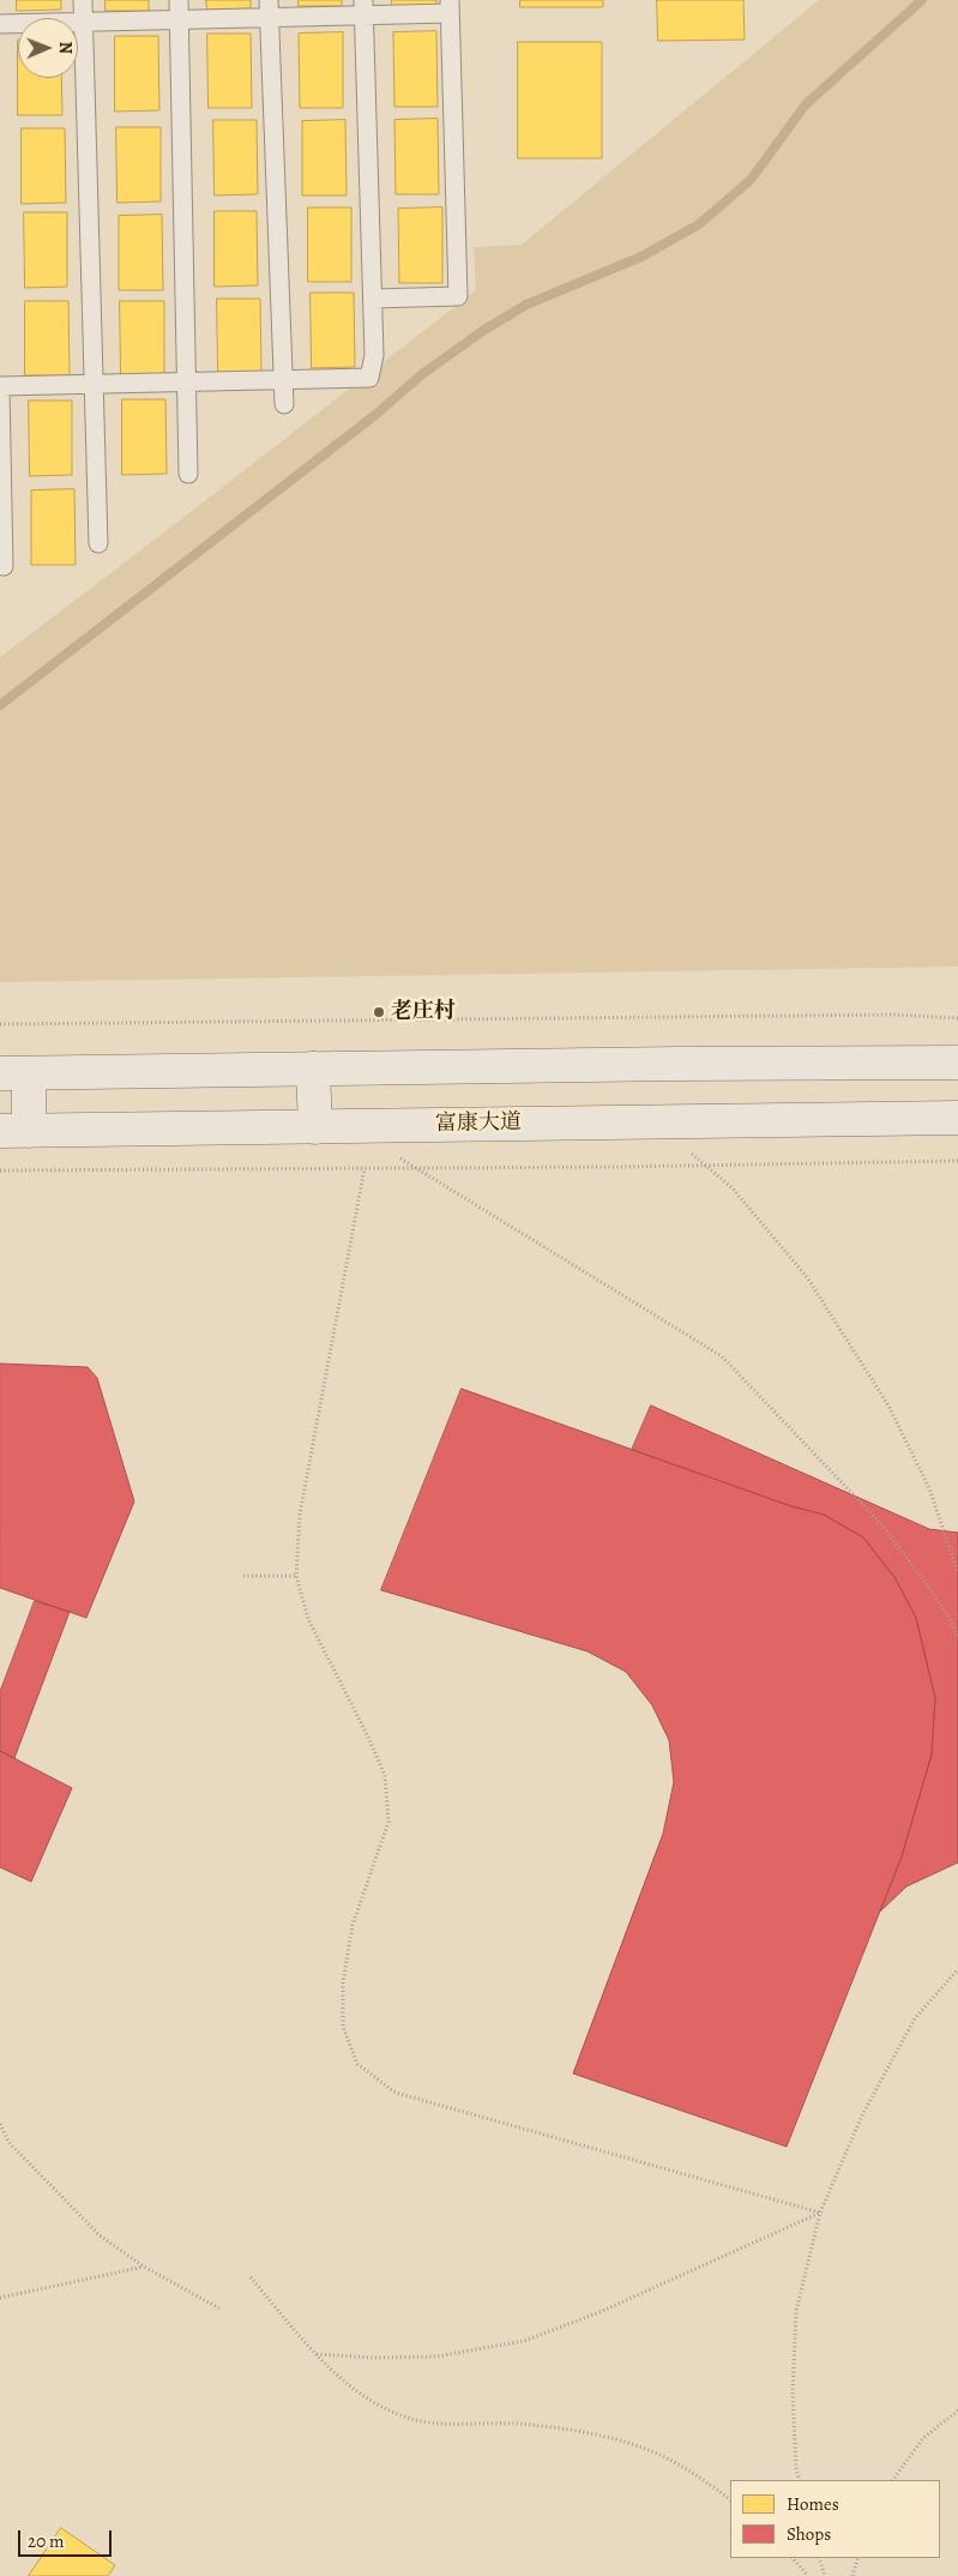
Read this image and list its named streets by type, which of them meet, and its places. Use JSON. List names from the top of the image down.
{
  "streets": {
    "street": ["富康大道"]
  },
  "places": ["老庄村"],
  "legend": ["Homes", "Shops"],
  "scale_bar": "20 m",
  "north": "right"
}
